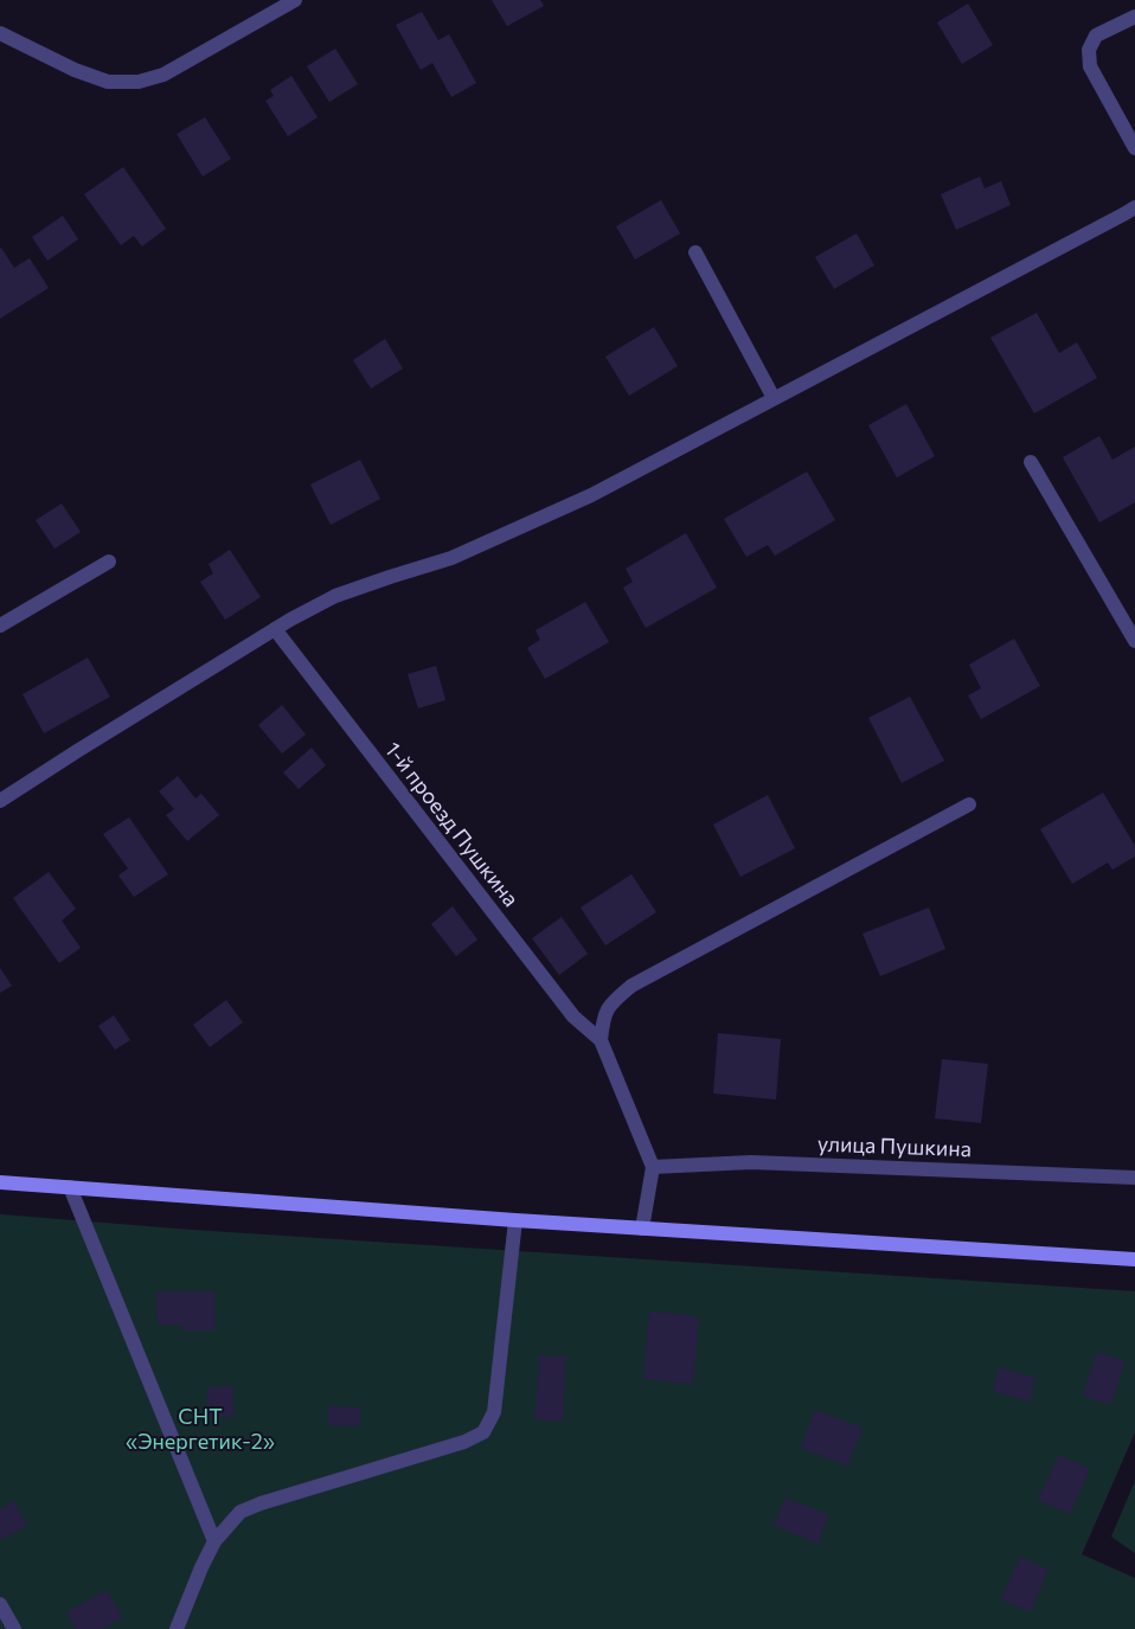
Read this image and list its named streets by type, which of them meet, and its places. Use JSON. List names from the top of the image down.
{
  "streets": {
    "street": ["1-й проезд Пушкина", "улица Пушкина"]
  },
  "crossings": [
    ["1-й проезд Пушкина", "улица Пушкина"]
  ],
  "parks": ["СНТ «Энергетик-2»"]
}
